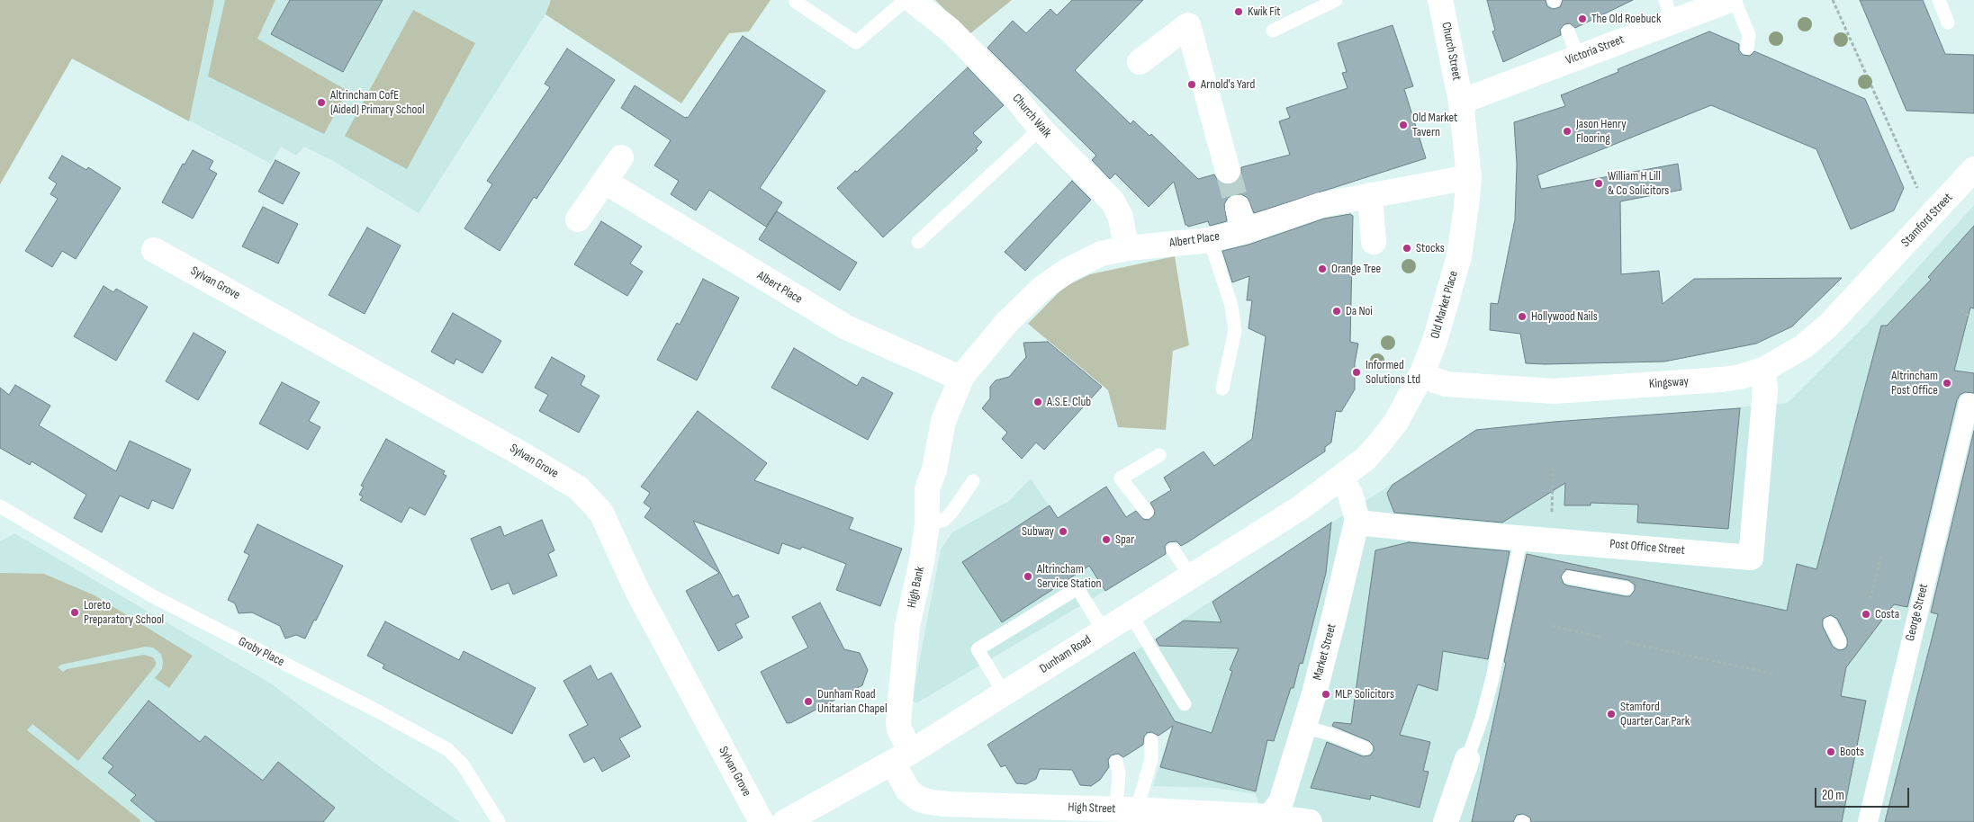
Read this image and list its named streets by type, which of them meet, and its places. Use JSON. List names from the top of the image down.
{
  "streets": {
    "main road": [
      "Victoria Street",
      "Church Street",
      "Church Walk",
      "Stamford Street",
      "Albert Place",
      "Sylvan Grove",
      "Old Market Place",
      "Kingsway",
      "Post Office Street",
      "High Bank",
      "Market Street",
      "Dunham Road",
      "High Street"
    ],
    "street": ["George Street"],
    "lane": ["Groby Place"]
  },
  "crossings": [
    ["Victoria Street", "Church Street"],
    ["Victoria Street", "Old Market Place"],
    ["Church Street", "Old Market Place"],
    ["Church Walk", "Albert Place"],
    ["Stamford Street", "Kingsway"],
    ["Albert Place", "Old Market Place"],
    ["Albert Place", "High Bank"],
    ["Old Market Place", "Kingsway"],
    ["Old Market Place", "Market Street"],
    ["Old Market Place", "Dunham Road"],
    ["Kingsway", "Post Office Street"],
    ["Post Office Street", "Market Street"],
    ["High Bank", "Dunham Road"],
    ["High Bank", "High Street"],
    ["Market Street", "Dunham Road"],
    ["Market Street", "High Street"],
    ["Dunham Road", "High Street"]
  ],
  "places": [
    "Kwik Fit",
    "The Old Roebuck",
    "Arnold's Yard",
    "Altrincham CofE (Aided) Primary School",
    "Old Market Tavern",
    "Jason Henry Flooring",
    "William H Lill & Co Solicitors",
    "Stocks",
    "Orange Tree",
    "Da Noi",
    "Hollywood Nails",
    "Informed Solutions Ltd",
    "Altrincham Post Office",
    "A.S.E. Club",
    "Subway",
    "Spar",
    "Altrincham Service Station",
    "Loreto Preparatory School",
    "Costa",
    "MLP Solicitors",
    "Dunham Road Unitarian Chapel",
    "Stamford Quarter Car Park",
    "Boots"
  ],
  "scale_bar": "20 m"
}
